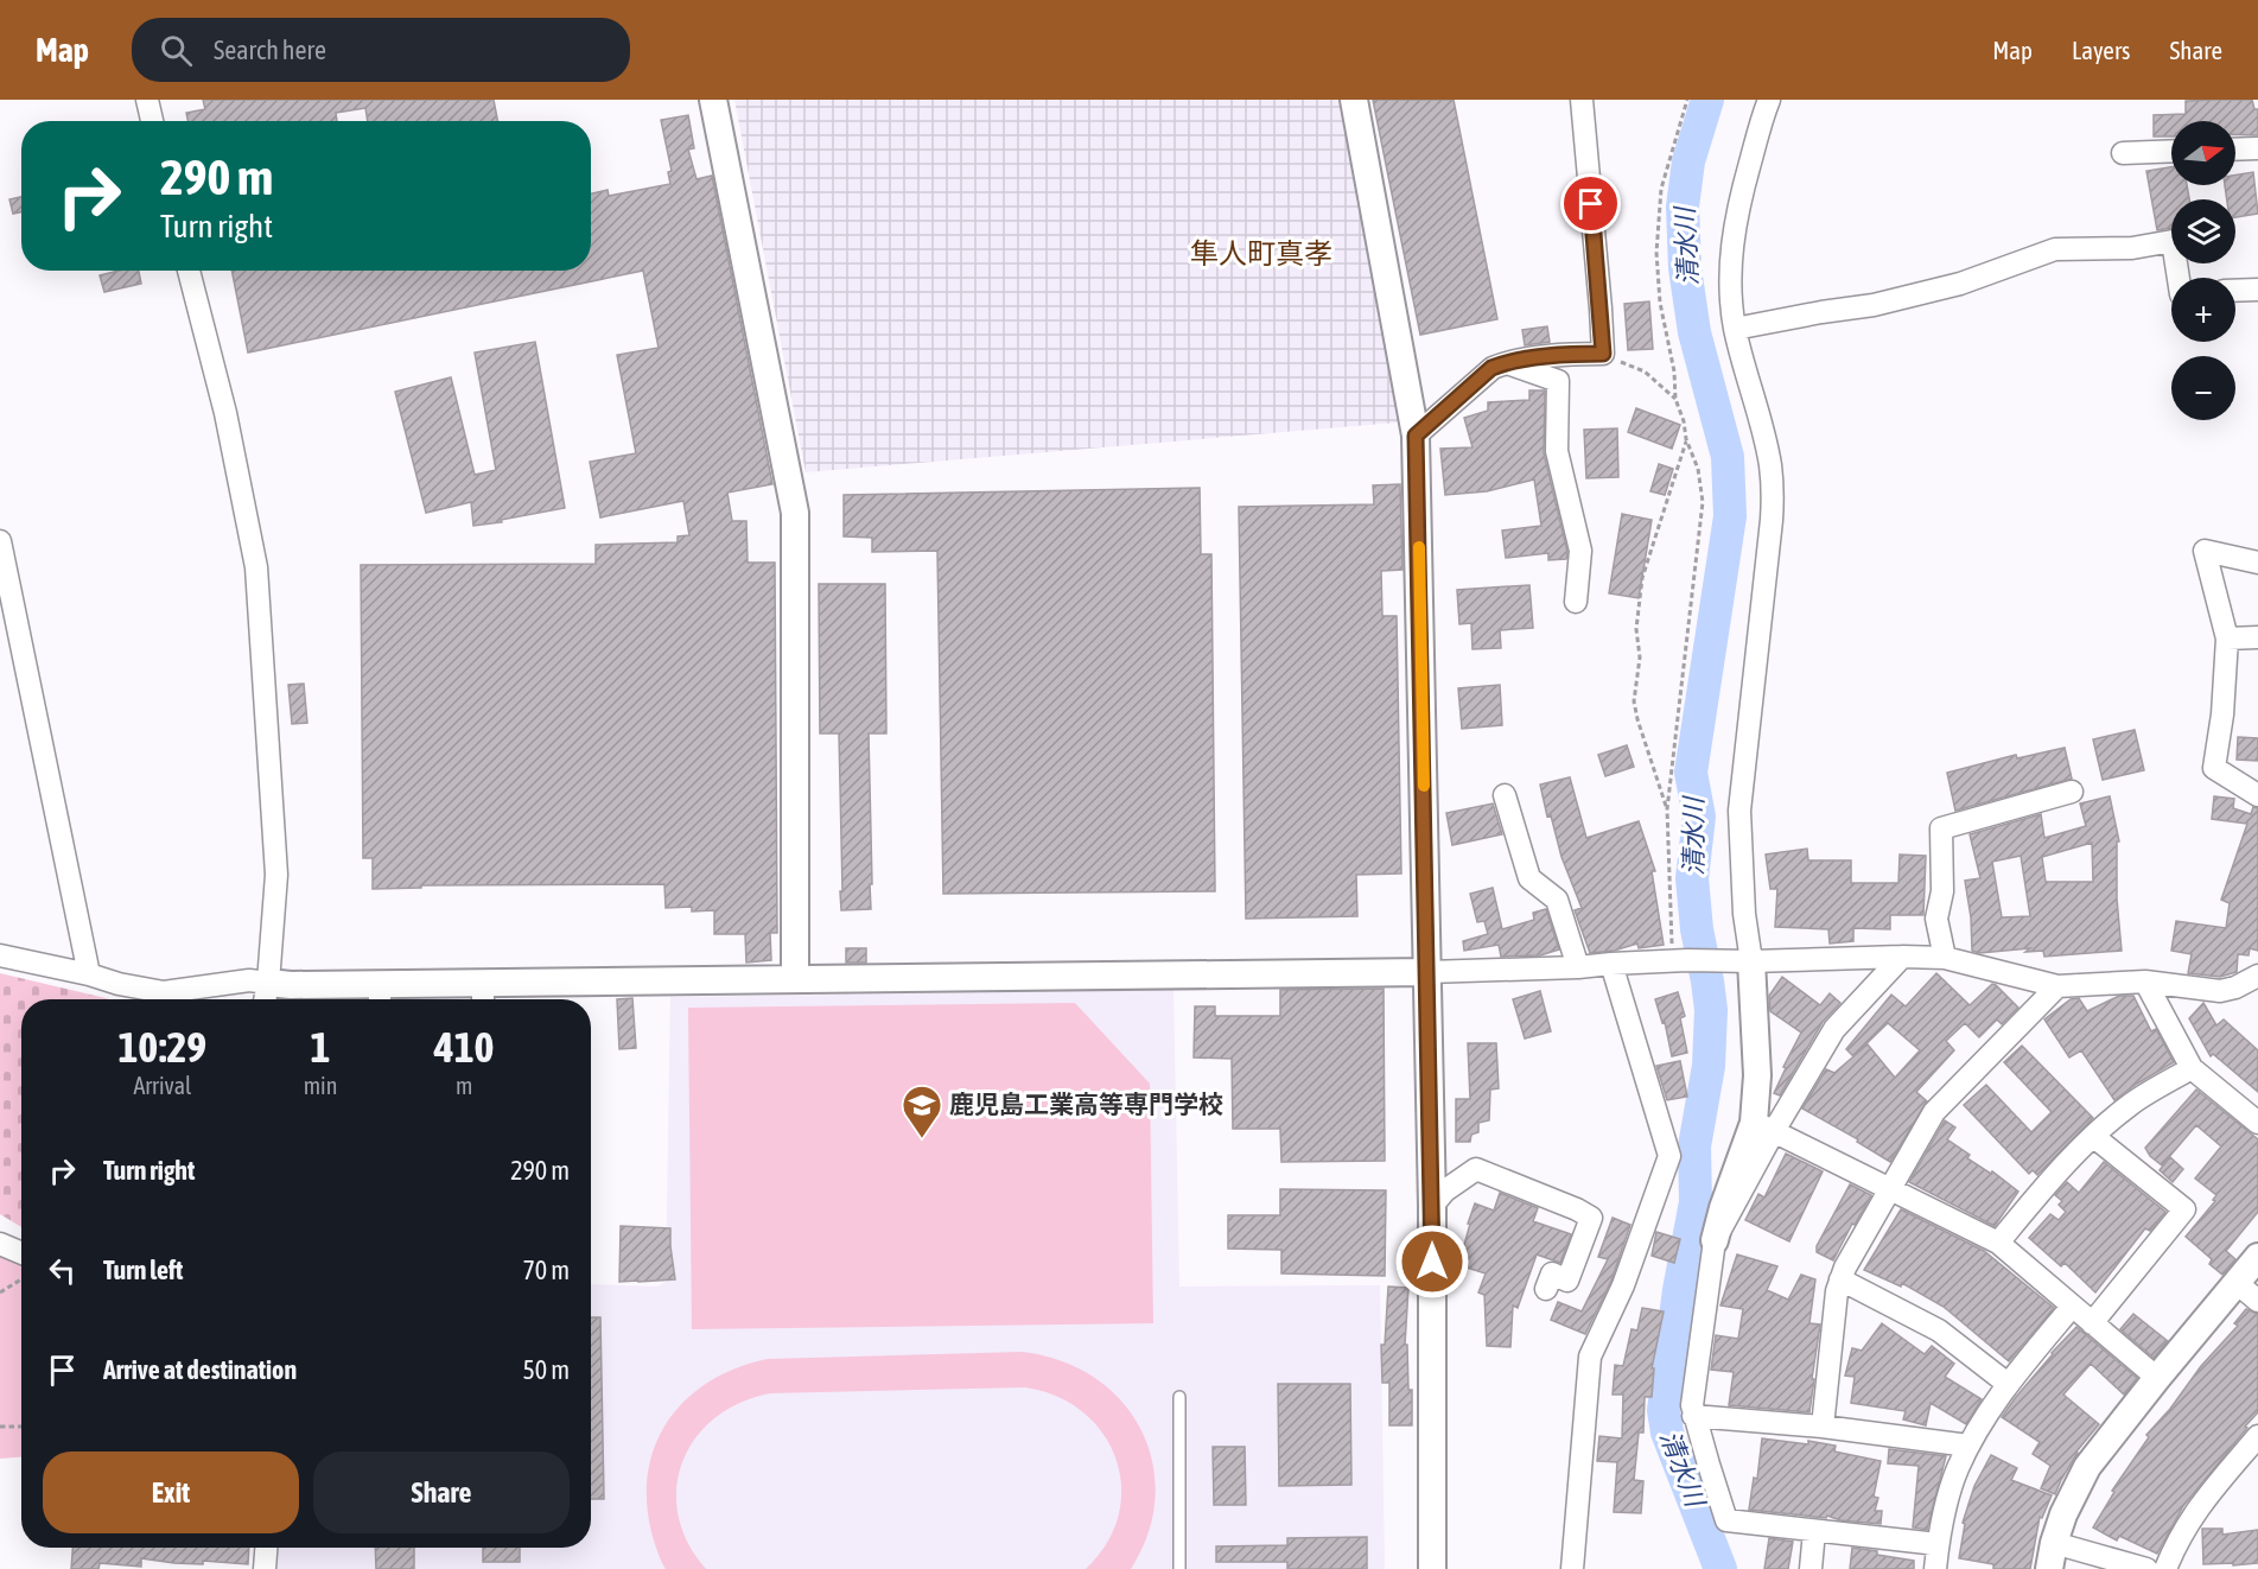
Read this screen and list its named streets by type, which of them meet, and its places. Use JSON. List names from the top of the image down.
{
  "districts": ["隼人町真孝"],
  "water": ["清水川"],
  "places": {
    "school or university": ["鹿児島工業高等専門学校"]
  },
  "north": "right",
  "page": {
    "header": "Map",
    "search": "Search here",
    "nav": ["Map", "Layers", "Share"],
    "map_buttons": ["+", "−"],
    "turn": ["290 m", "Turn right"],
    "eta": [
      "10:29",
      "Arrival",
      "1",
      "min",
      "410",
      "m"
    ],
    "list": [
      {
        "name": "Turn right",
        "value": "290 m"
      },
      {
        "name": "Turn left",
        "value": "70 m"
      },
      {
        "name": "Arrive at destination",
        "value": "50 m"
      }
    ],
    "buttons": ["Exit", "Share"]
  }
}
